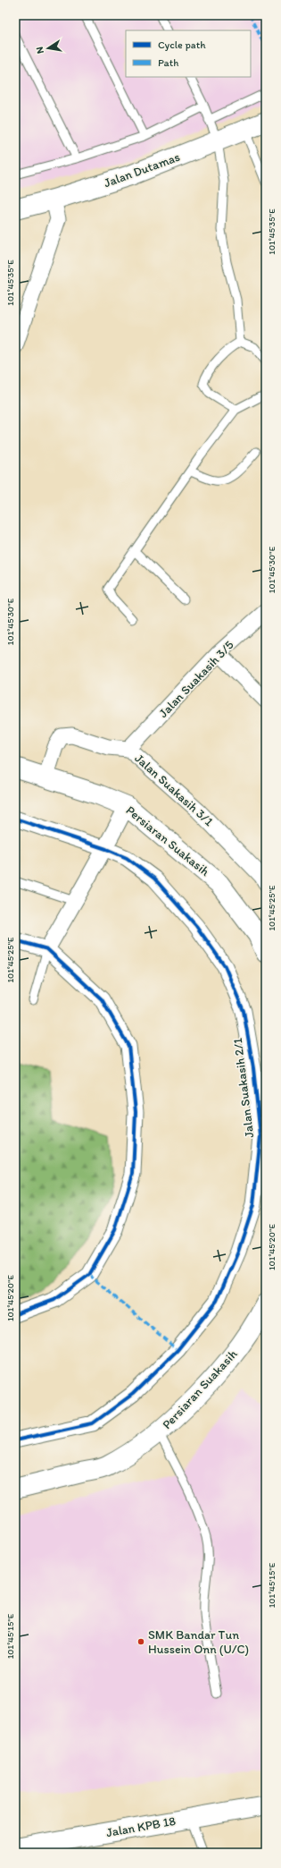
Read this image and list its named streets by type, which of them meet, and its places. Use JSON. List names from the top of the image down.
{
  "streets": {
    "street": [
      "Jalan Dutamas",
      "Jalan Suakasih 3/5",
      "Jalan Suakasih 3/1",
      "Persiaran Suakasih",
      "Jalan Suakasih 2/1",
      "Jalan KPB 18"
    ]
  },
  "crossings": [
    ["Jalan Suakasih 3/5", "Jalan Suakasih 3/1"],
    ["Jalan Suakasih 3/1", "Persiaran Suakasih"]
  ],
  "places": ["SMK Bandar Tun Hussein Onn (U/C)"],
  "legend": ["Cycle path", "Path"],
  "north": "left",
  "coordinates": [
    "101°45'35\"E",
    "101°45'30\"E",
    "101°45'25\"E",
    "101°45'20\"E",
    "101°45'15\"E"
  ]
}
